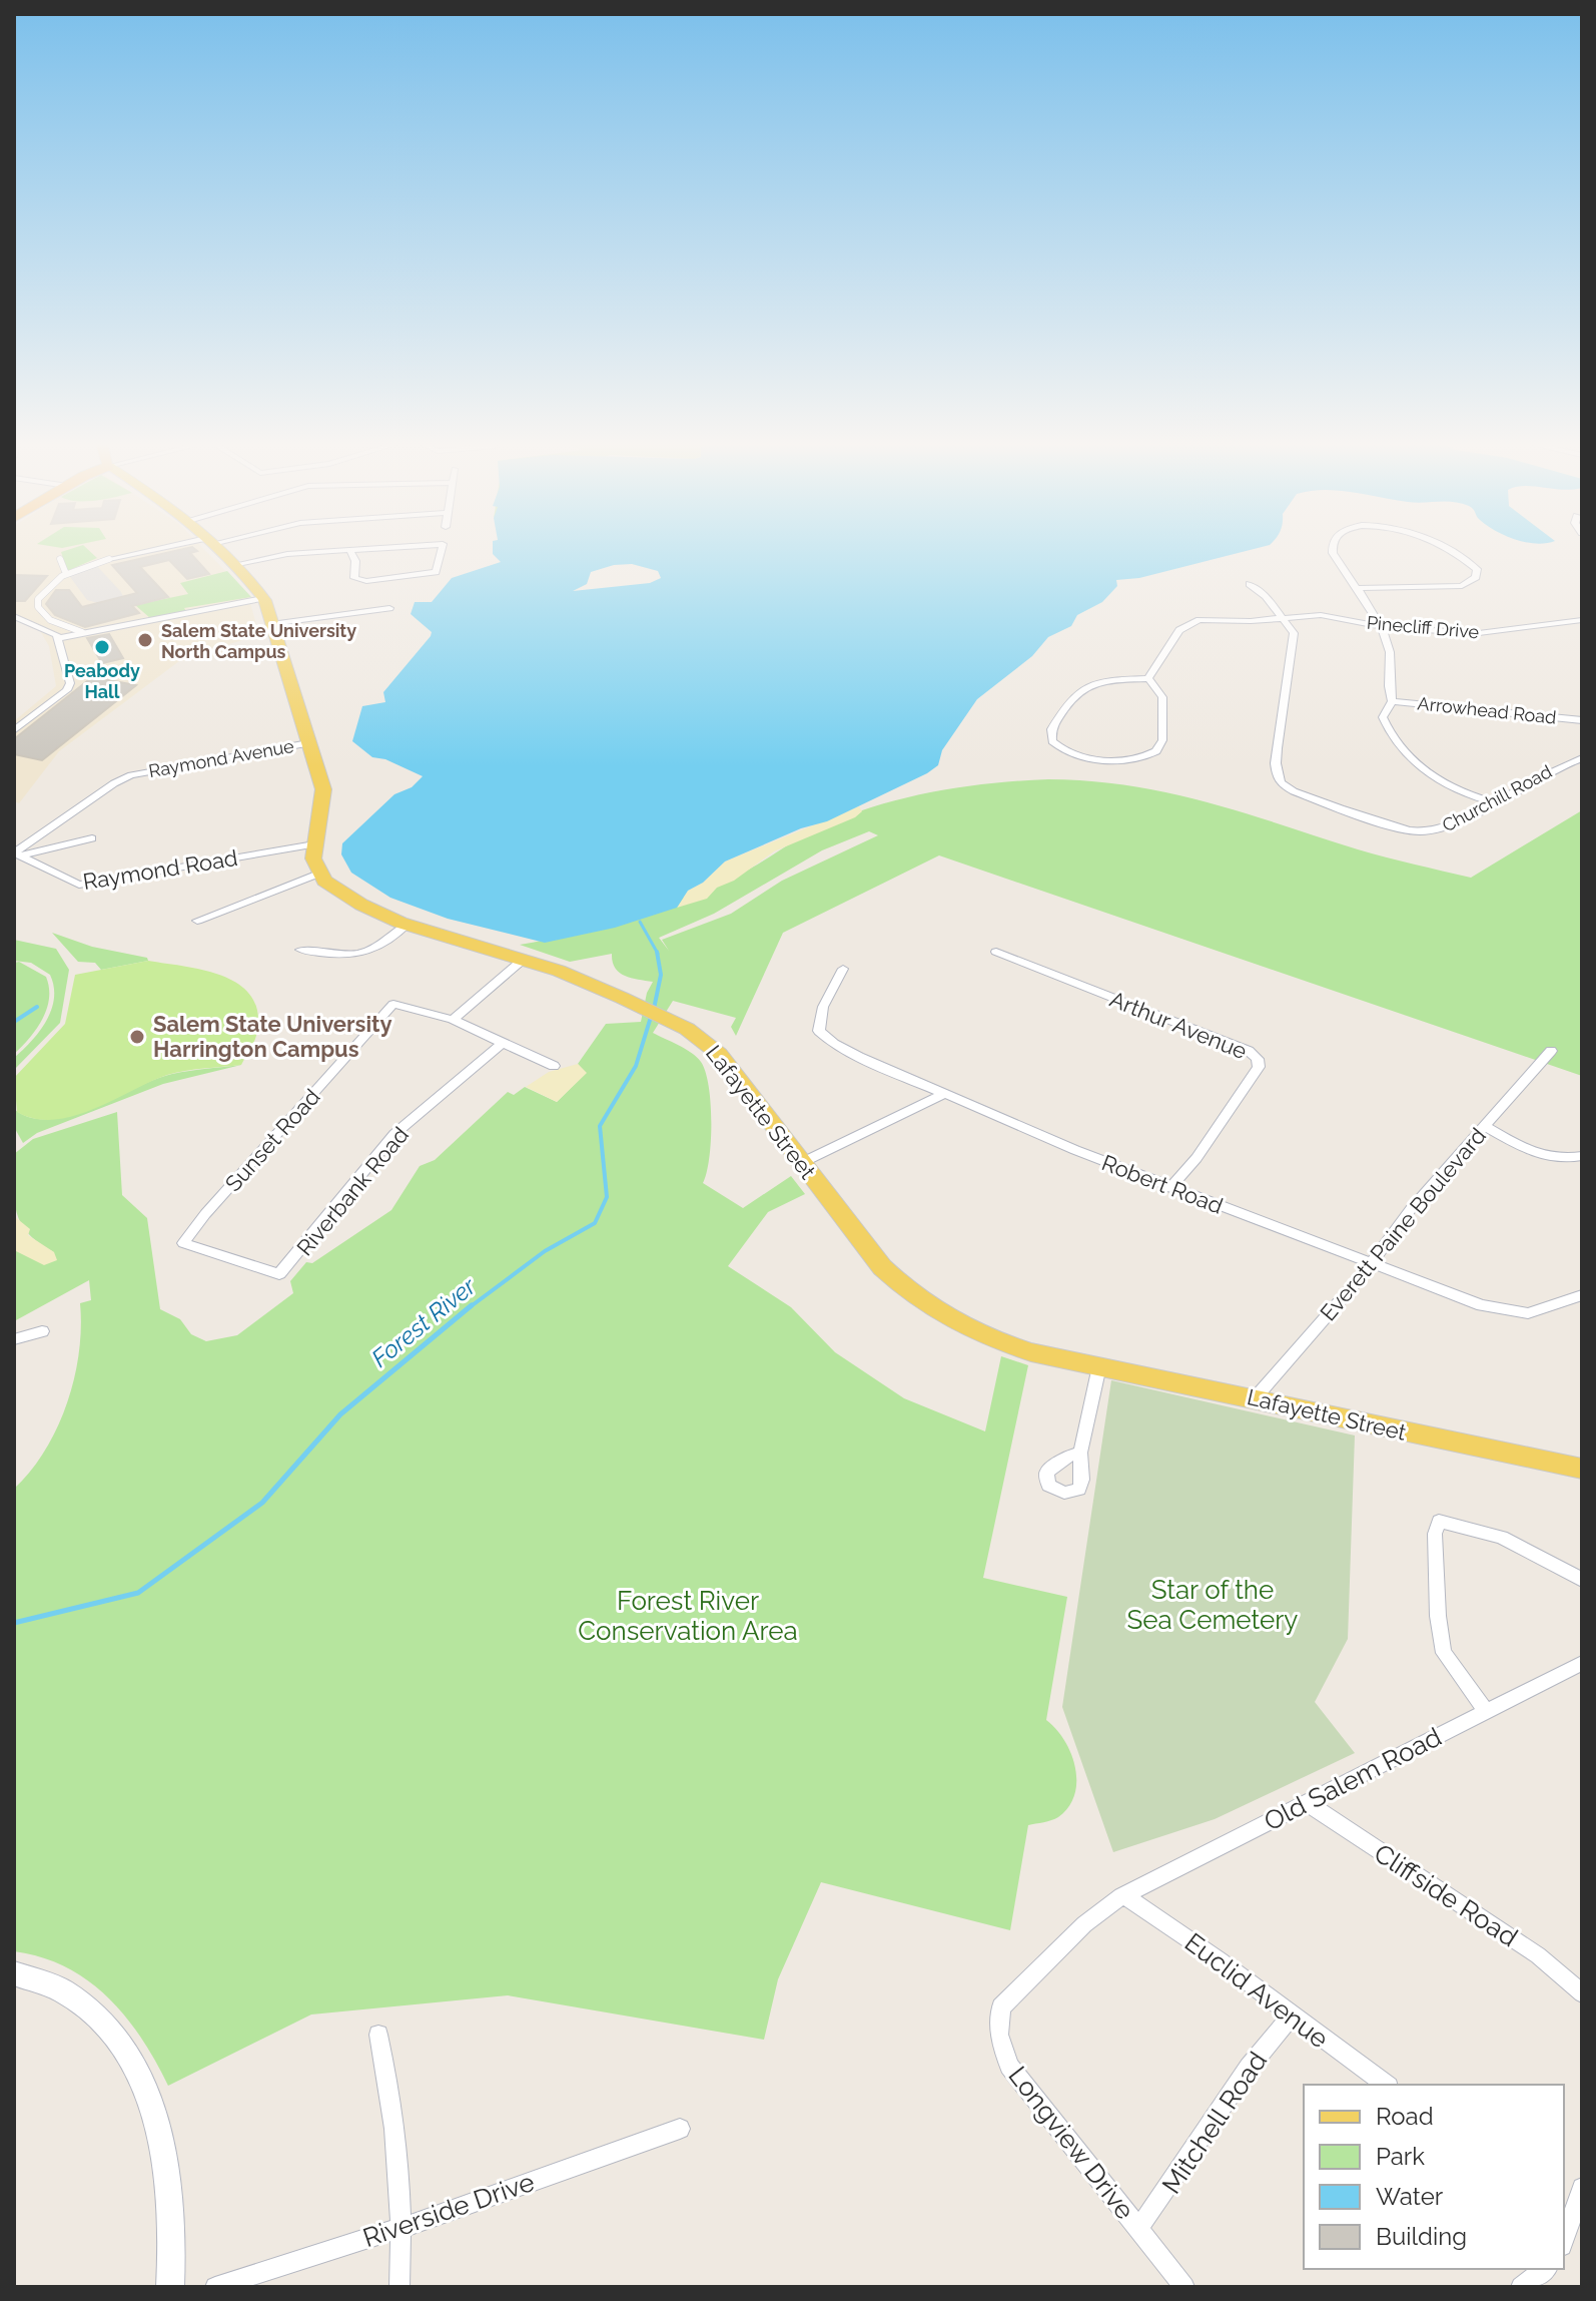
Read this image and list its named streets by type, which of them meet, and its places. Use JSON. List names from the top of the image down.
{
  "streets": {
    "main road": ["Lafayette Street"],
    "street": [
      "Pinecliff Drive",
      "Arrowhead Road",
      "Raymond Avenue",
      "Churchill Road",
      "Raymond Road",
      "Arthur Avenue",
      "Sunset Road",
      "Robert Road",
      "Riverbank Road",
      "Everett Paine Boulevard",
      "Old Salem Road",
      "Cliffside Road",
      "Euclid Avenue",
      "Mitchell Road",
      "Longview Drive",
      "Riverside Drive"
    ]
  },
  "crossings": [
    ["Pinecliff Drive", "Churchill Road"],
    ["Raymond Avenue", "Raymond Road"],
    ["Arthur Avenue", "Robert Road"],
    ["Lafayette Street", "Everett Paine Boulevard"],
    ["Sunset Road", "Riverbank Road"],
    ["Robert Road", "Everett Paine Boulevard"],
    ["Old Salem Road", "Cliffside Road"],
    ["Old Salem Road", "Euclid Avenue"],
    ["Old Salem Road", "Longview Drive"],
    ["Euclid Avenue", "Mitchell Road"],
    ["Euclid Avenue", "Longview Drive"],
    ["Mitchell Road", "Longview Drive"]
  ],
  "water": ["Forest River"],
  "parks": ["Star of the Sea Cemetery", "Forest River Conservation Area"],
  "places": ["Salem State University North Campus", "Peabody Hall", "Salem State University Harrington Campus"],
  "legend": [
    "Road",
    "Park",
    "Water",
    "Building"
  ]
}
